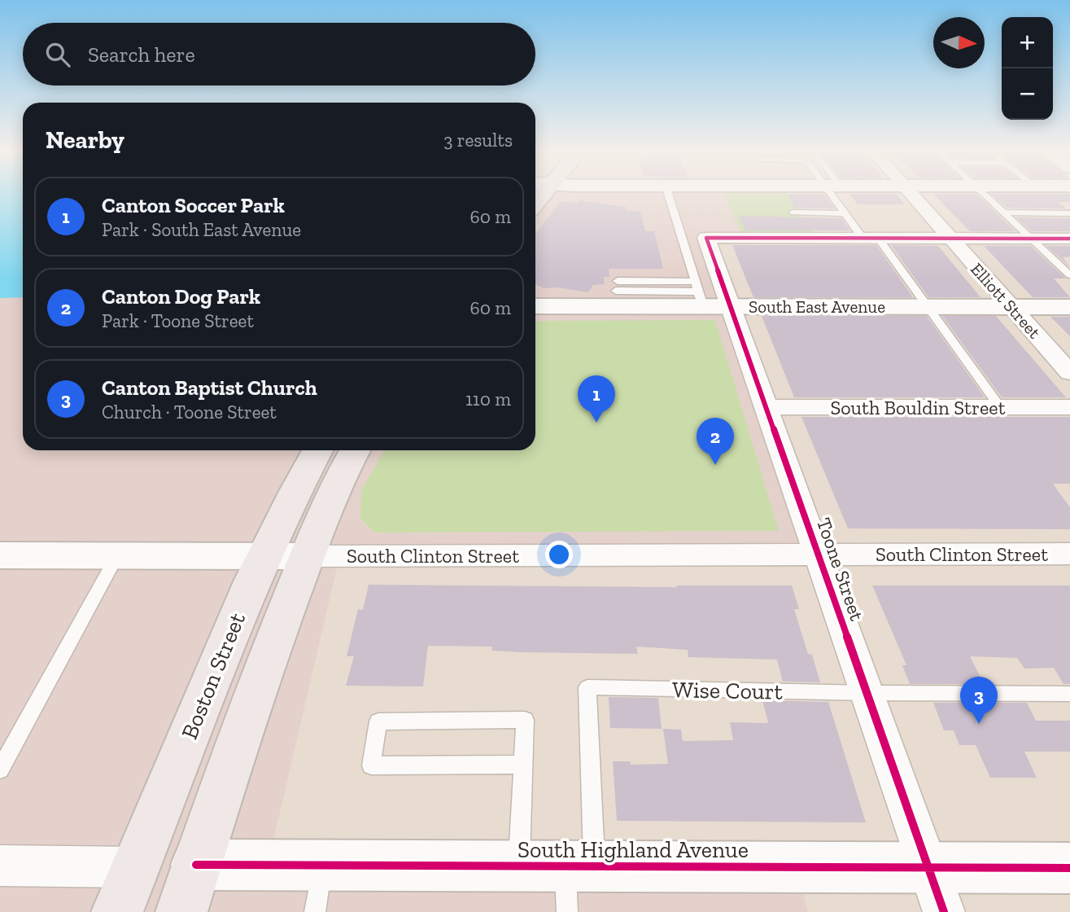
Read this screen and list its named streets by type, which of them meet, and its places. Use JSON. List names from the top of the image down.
{
  "streets": {
    "main road": ["Boston Street"],
    "street": [
      "Elliott Street",
      "South East Avenue",
      "South Bouldin Street",
      "South Clinton Street",
      "Toone Street",
      "South Highland Avenue"
    ],
    "lane": ["Wise Court"]
  },
  "crossings": [
    ["Elliott Street", "South East Avenue"],
    ["South East Avenue", "Toone Street"],
    ["South Bouldin Street", "Toone Street"],
    ["South Clinton Street", "Toone Street"],
    ["South Clinton Street", "Boston Street"],
    ["Toone Street", "Wise Court"],
    ["Toone Street", "South Highland Avenue"],
    ["Boston Street", "South Highland Avenue"],
    ["Wise Court", "South Highland Avenue"]
  ],
  "north": "right",
  "page": {
    "map_buttons": ["+", "−"],
    "search": "Search here",
    "heading": ["Nearby", "3 results"],
    "list": [
      {
        "mark": "1",
        "name": "Canton Soccer Park",
        "note": "Park · South East Avenue",
        "value": "60 m"
      },
      {
        "mark": "2",
        "name": "Canton Dog Park",
        "note": "Park · Toone Street",
        "value": "60 m"
      },
      {
        "mark": "3",
        "name": "Canton Baptist Church",
        "note": "Church · Toone Street",
        "value": "110 m"
      }
    ],
    "pins": ["1", "2", "3"]
  }
}
